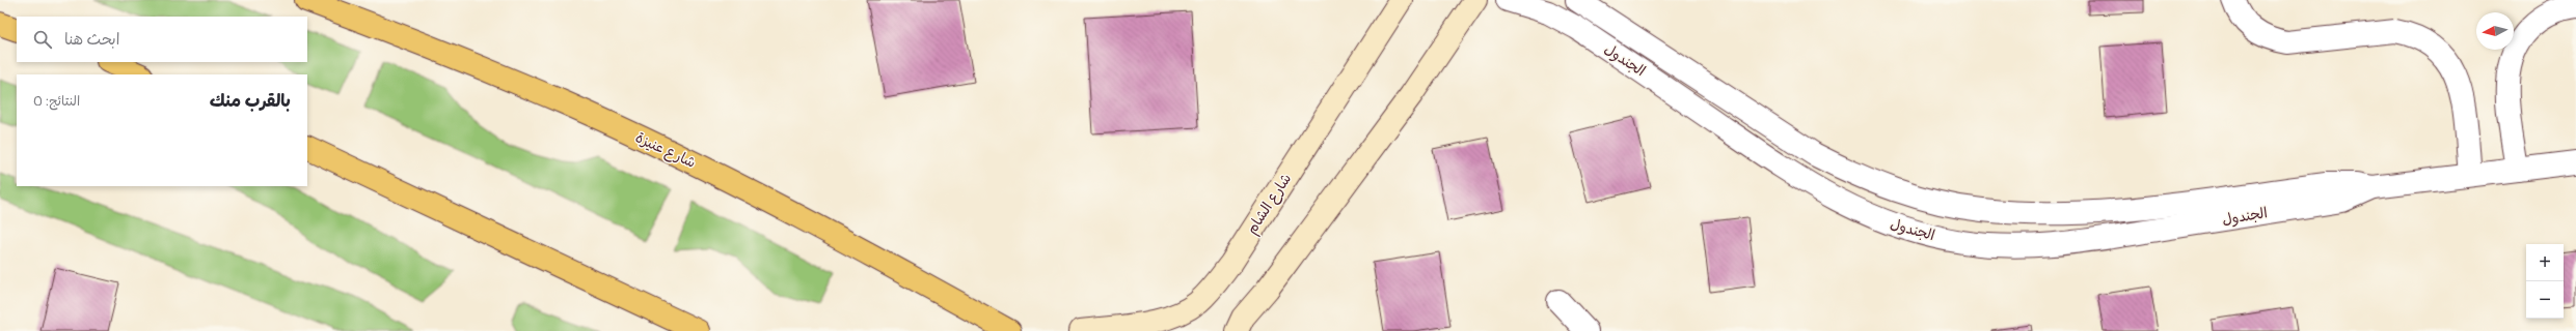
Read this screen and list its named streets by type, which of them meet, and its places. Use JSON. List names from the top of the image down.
{
  "streets": {
    "highway": ["شارع عنيزة"],
    "street": ["الجندول", "شارع الشام"]
  },
  "north": "left",
  "page": {
    "search": "ابحث هنا",
    "heading": ["بالقرب منك", "النتائج: 0"],
    "map_buttons": ["+", "−"]
  }
}
